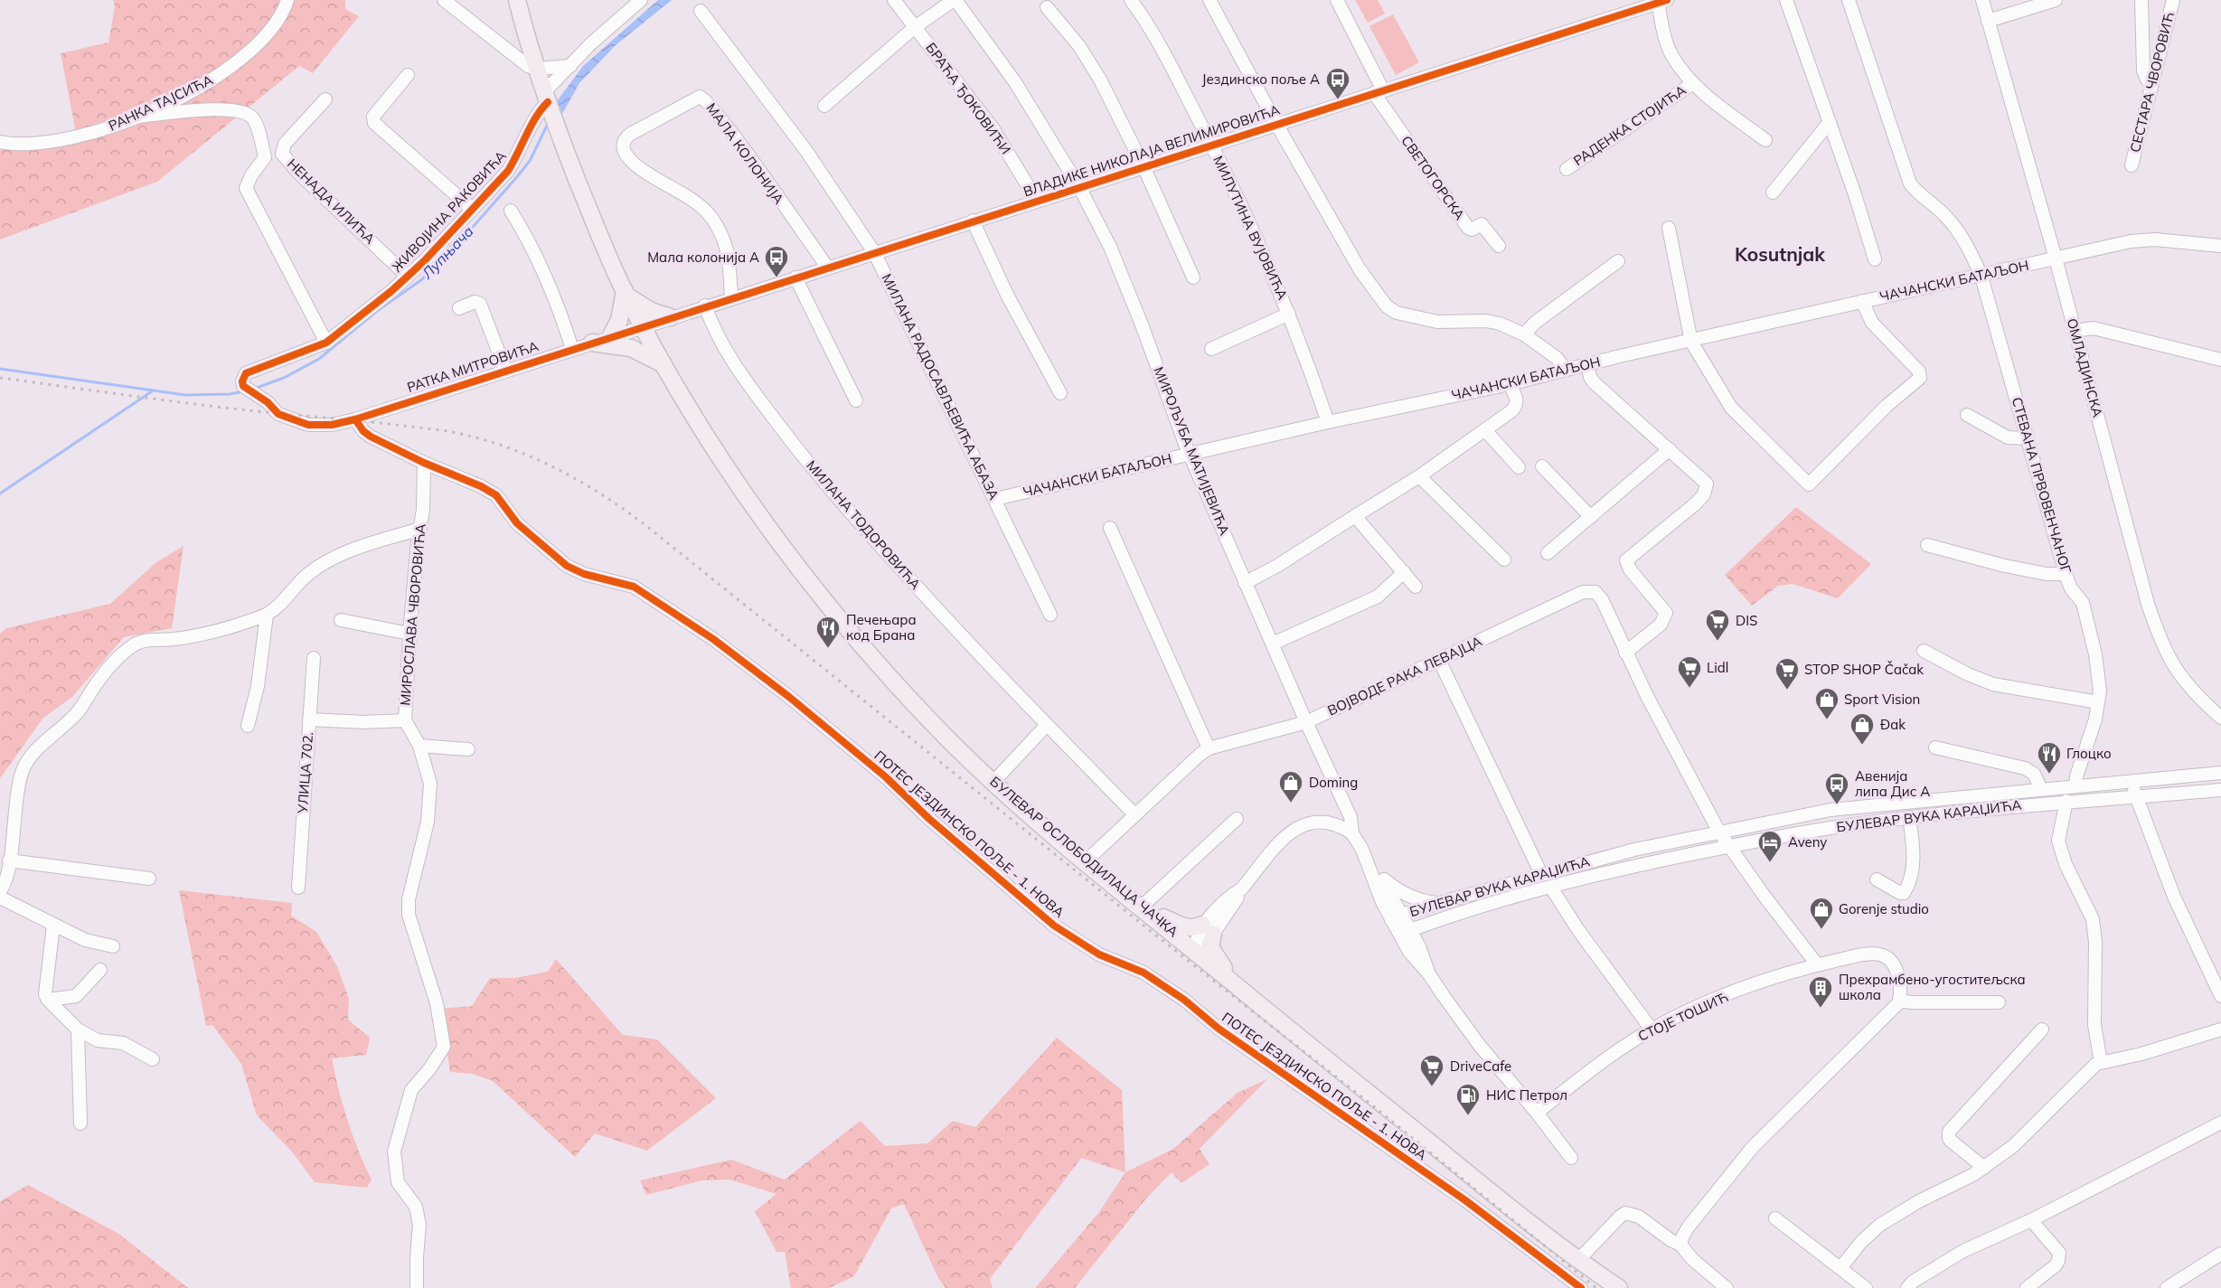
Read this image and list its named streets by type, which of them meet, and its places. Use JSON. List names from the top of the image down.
{
  "streets": {
    "main road": ["БУЛЕВАР ОСЛОБОДИЛАЦА ЧАЧКА"],
    "street": [
      "СЕСТАРА ЧВОРОВИЋ",
      "БРАЋА ЂОКОВИЋИ",
      "РАНКА ТАЈСИЋА",
      "РАДЕНКА СТОЈИЋА",
      "ВЛАДИКЕ НИКОЛАЈА ВЕЛИМИРОВИЋА",
      "МАЛА КОЛОНИЈА",
      "СВЕТОГОРСКА",
      "НЕНАДА ИЛИЋА",
      "ЖИВОЈИНА РАКОВИЋА",
      "МИЛУТИНА ВУЈОВИЋА",
      "ЧАЧАНСКИ БАТАЉОН",
      "РАТКА МИТРОВИЋА",
      "ОМЛАДИНСКА",
      "МИЛАНА РАДОСАВЉЕВИЋА АБАЗА",
      "МИРОЉУБА МАТИЈЕВИЋА",
      "СТЕВАНА ПРВОВЕНЧАНОГ",
      "МИЛАНА ТОДОРОВИЋА",
      "МИРОСЛАВА ЧВОРОВИЋА",
      "ВОЈВОДЕ РАКА ЛЕВАЈЦА",
      "УЛИЦА 702.",
      "БУЛЕВАР ВУКА КАРАЏИЋА",
      "ПОТЕС ЈЕЗДИНСКО ПОЉЕ - 1. НОВА",
      "СТОЈЕ ТОШИЋ"
    ]
  },
  "crossings": [
    ["БРАЋА ЂОКОВИЋИ", "ВЛАДИКЕ НИКОЛАЈА ВЕЛИМИРОВИЋА"],
    ["ВЛАДИКЕ НИКОЛАЈА ВЕЛИМИРОВИЋА", "МАЛА КОЛОНИЈА"],
    ["ВЛАДИКЕ НИКОЛАЈА ВЕЛИМИРОВИЋА", "СВЕТОГОРСКА"],
    ["ВЛАДИКЕ НИКОЛАЈА ВЕЛИМИРОВИЋА", "МИЛУТИНА ВУЈОВИЋА"],
    ["ВЛАДИКЕ НИКОЛАЈА ВЕЛИМИРОВИЋА", "РАТКА МИТРОВИЋА"],
    ["ВЛАДИКЕ НИКОЛАЈА ВЕЛИМИРОВИЋА", "МИЛАНА РАДОСАВЉЕВИЋА АБАЗА"],
    ["ВЛАДИКЕ НИКОЛАЈА ВЕЛИМИРОВИЋА", "МИРОЉУБА МАТИЈЕВИЋА"],
    ["ВЛАДИКЕ НИКОЛАЈА ВЕЛИМИРОВИЋА", "МИЛАНА ТОДОРОВИЋА"],
    ["ВЛАДИКЕ НИКОЛАЈА ВЕЛИМИРОВИЋА", "БУЛЕВАР ОСЛОБОДИЛАЦА ЧАЧКА"],
    ["НЕНАДА ИЛИЋА", "ЖИВОЈИНА РАКОВИЋА"],
    ["ЖИВОЈИНА РАКОВИЋА", "РАТКА МИТРОВИЋА"],
    ["ЖИВОЈИНА РАКОВИЋА", "БУЛЕВАР ОСЛОБОДИЛАЦА ЧАЧКА"],
    ["МИЛУТИНА ВУЈОВИЋА", "ЧАЧАНСКИ БАТАЉОН"],
    ["ЧАЧАНСКИ БАТАЉОН", "ОМЛАДИНСКА"],
    ["ЧАЧАНСКИ БАТАЉОН", "МИЛАНА РАДОСАВЉЕВИЋА АБАЗА"],
    ["ЧАЧАНСКИ БАТАЉОН", "МИРОЉУБА МАТИЈЕВИЋА"],
    ["ЧАЧАНСКИ БАТАЉОН", "СТЕВАНА ПРВОВЕНЧАНОГ"],
    ["РАТКА МИТРОВИЋА", "ПОТЕС ЈЕЗДИНСКО ПОЉЕ - 1. НОВА"],
    ["РАТКА МИТРОВИЋА", "БУЛЕВАР ОСЛОБОДИЛАЦА ЧАЧКА"],
    ["МИРОЉУБА МАТИЈЕВИЋА", "ВОЈВОДЕ РАКА ЛЕВАЈЦА"],
    ["МИРОЉУБА МАТИЈЕВИЋА", "БУЛЕВАР ВУКА КАРАЏИЋА"],
    ["СТЕВАНА ПРВОВЕНЧАНОГ", "БУЛЕВАР ВУКА КАРАЏИЋА"],
    ["МИЛАНА ТОДОРОВИЋА", "ВОЈВОДЕ РАКА ЛЕВАЈЦА"],
    ["МИРОСЛАВА ЧВОРОВИЋА", "ПОТЕС ЈЕЗДИНСКО ПОЉЕ - 1. НОВА"],
    ["ВОЈВОДЕ РАКА ЛЕВАЈЦА", "БУЛЕВАР ОСЛОБОДИЛАЦА ЧАЧКА"]
  ],
  "districts": ["Kosutnjak"],
  "water": ["Лупњача"],
  "places": {
    "bus stop": ["Јездинско поље А", "Мала колонија А", "Авенија липа Дис А"],
    "supermarket": [
      "DIS",
      "Lidl",
      "STOP SHOP Čačak",
      "DriveCafe"
    ],
    "restaurant": ["Печењара код Брана", "Глоцко"],
    "shop": [
      "Sport Vision",
      "Đak",
      "Doming",
      "Gorenje studio"
    ],
    "hotel": ["Aveny"],
    "building": ["Прехрамбено-угоститељска школа"],
    "fuel station": ["НИС Петрол"]
  }
}
